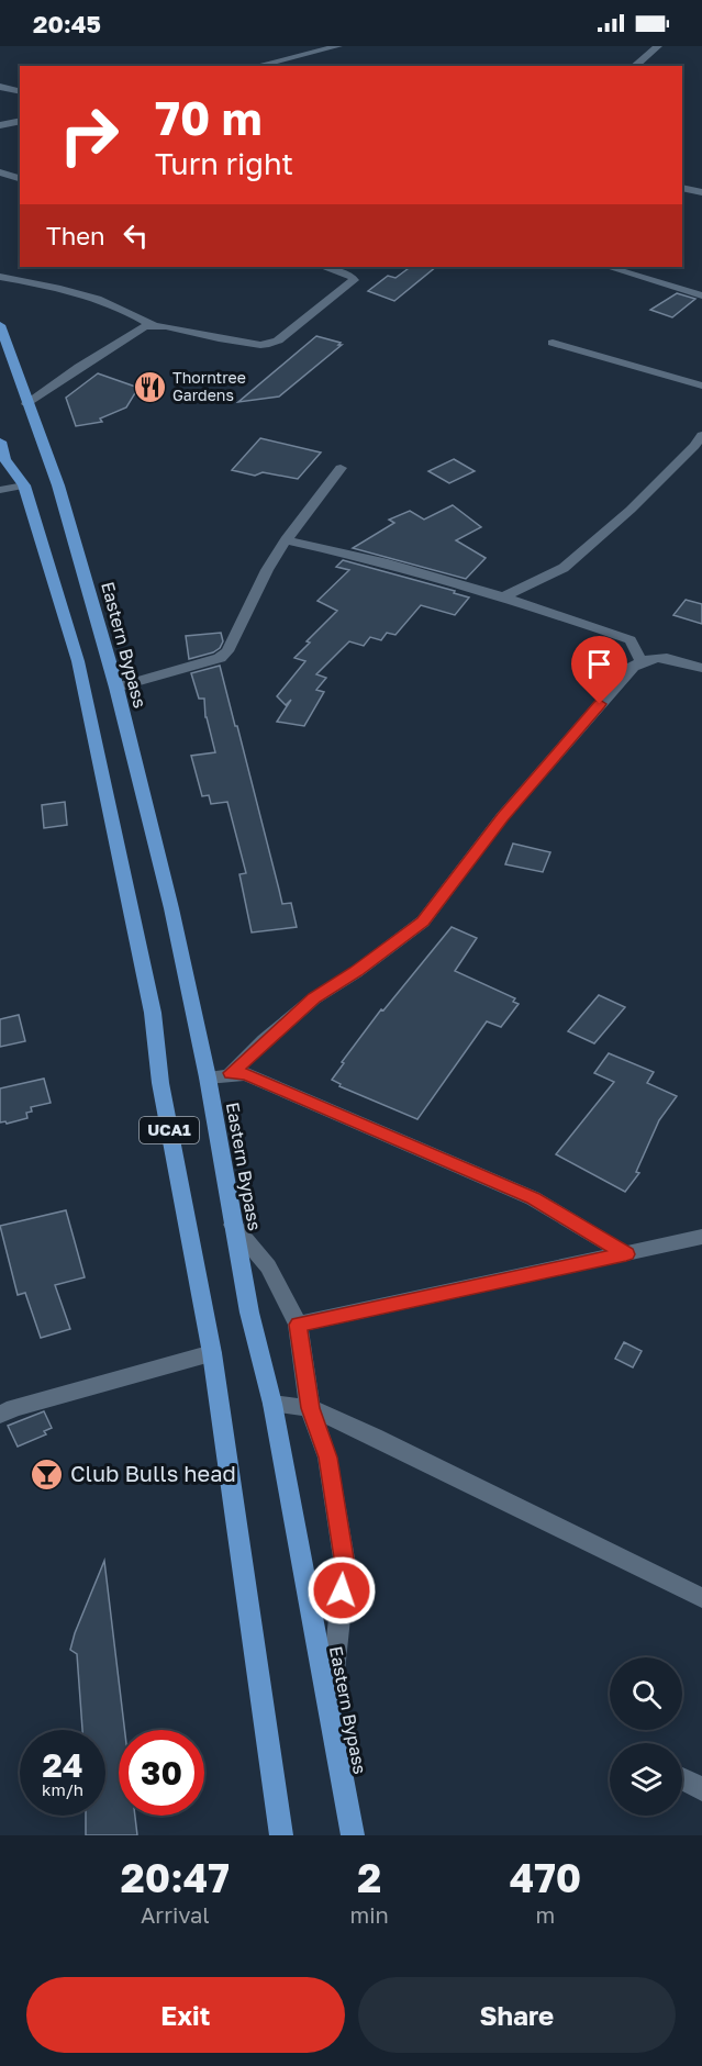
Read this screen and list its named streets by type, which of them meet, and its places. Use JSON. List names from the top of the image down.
{
  "streets": {
    "main road": ["Eastern Bypass", "UCA1"]
  },
  "places": {
    "restaurant": ["Thorntree Gardens"],
    "bar": ["Club Bulls head"]
  },
  "page": {
    "status": "20:45",
    "turn": ["70 m", "Turn right"],
    "then": "Then",
    "speed": "24 km/h",
    "limit": "30",
    "eta": [
      "20:47",
      "Arrival",
      "2",
      "min",
      "470",
      "m"
    ],
    "buttons": ["Exit", "Share"]
  }
}
